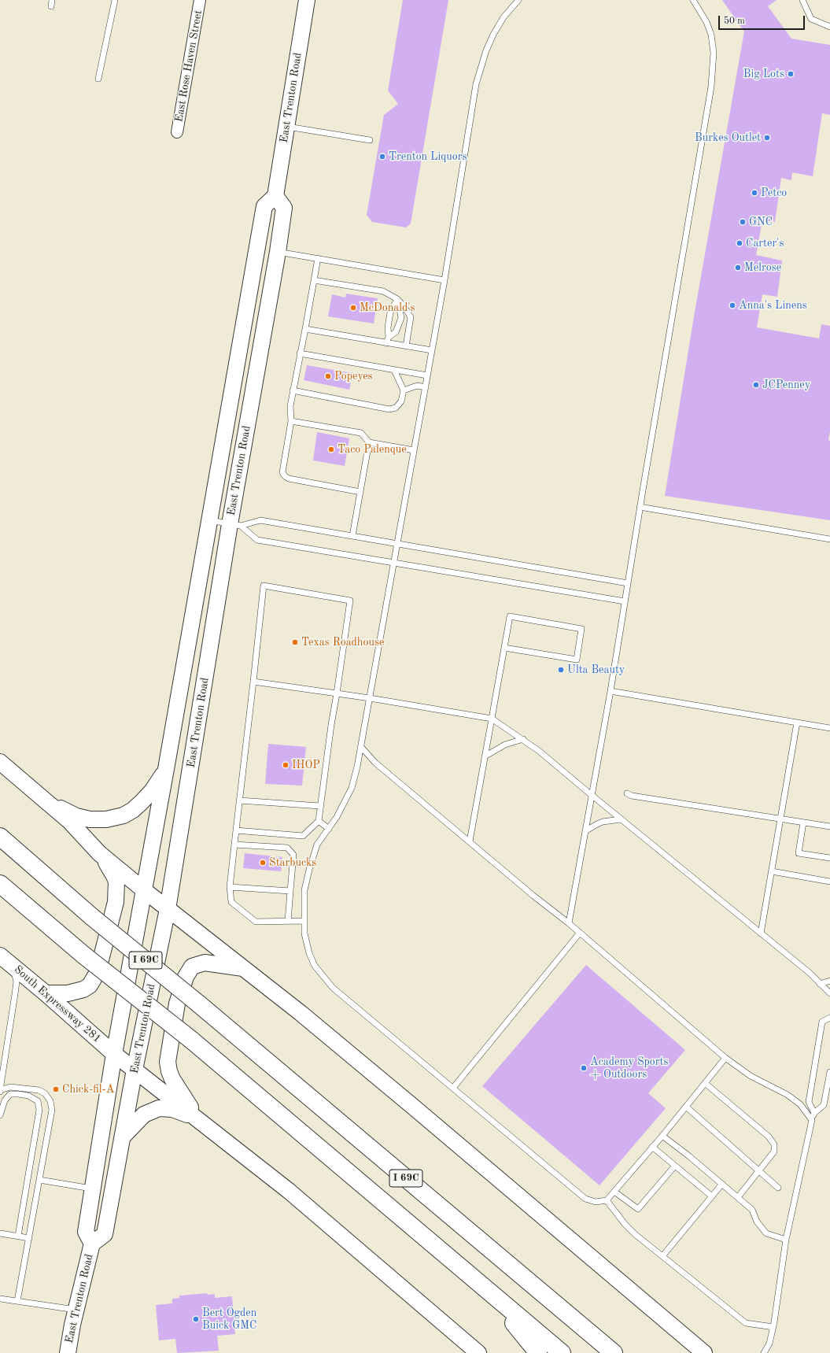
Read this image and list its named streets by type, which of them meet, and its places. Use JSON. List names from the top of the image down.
{
  "streets": {
    "highway": ["I 69C"],
    "main road": ["East Trenton Road", "South Expressway 281"],
    "street": ["East Rose Haven Street"]
  },
  "crossings": [
    ["East Trenton Road", "South Expressway 281"]
  ],
  "places": [
    "Big Lots",
    "Burkes Outlet",
    "Trenton Liquors",
    "Petco",
    "GNC",
    "Carter's",
    "Melrose",
    "Anna's Linens",
    "McDonald's",
    "Popeyes",
    "JCPenney",
    "Taco Palenque",
    "Texas Roadhouse",
    "Ulta Beauty",
    "IHOP",
    "Starbucks",
    "Academy Sports + Outdoors",
    "Chick-fil-A",
    "Bert Ogden Buick GMC"
  ],
  "scale_bar": "50 m"
}
